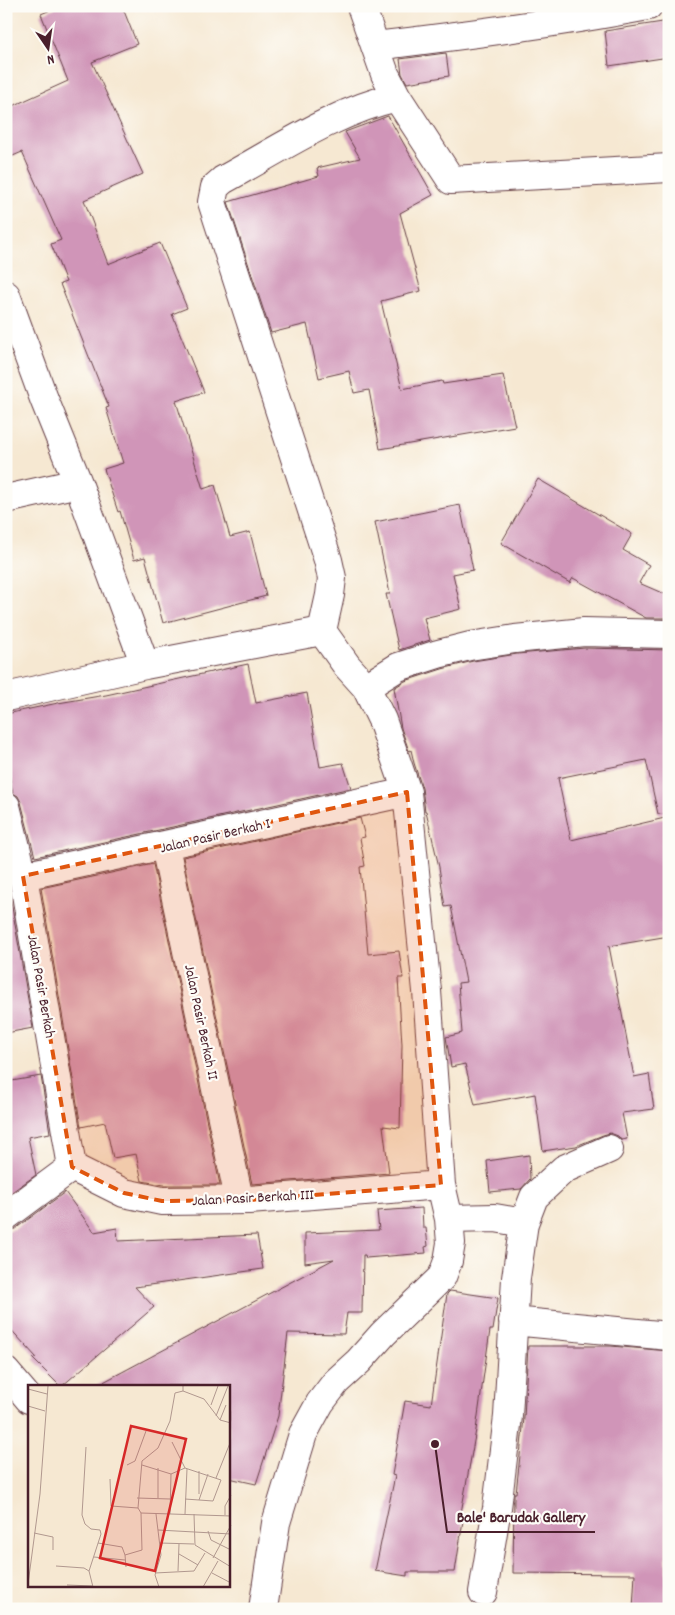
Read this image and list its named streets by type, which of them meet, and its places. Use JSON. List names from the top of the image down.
{
  "streets": {
    "street": [
      "Jalan Pasir Berkah I",
      "Jalan Pasir Berkah",
      "Jalan Pasir Berkah II",
      "Jalan Pasir Berkah III"
    ]
  },
  "crossings": [
    ["Jalan Pasir Berkah I", "Jalan Pasir Berkah"],
    ["Jalan Pasir Berkah I", "Jalan Pasir Berkah II"],
    ["Jalan Pasir Berkah", "Jalan Pasir Berkah III"],
    ["Jalan Pasir Berkah II", "Jalan Pasir Berkah III"]
  ],
  "places": ["Bale' Barudak Gallery"],
  "north": "bottom"
}
